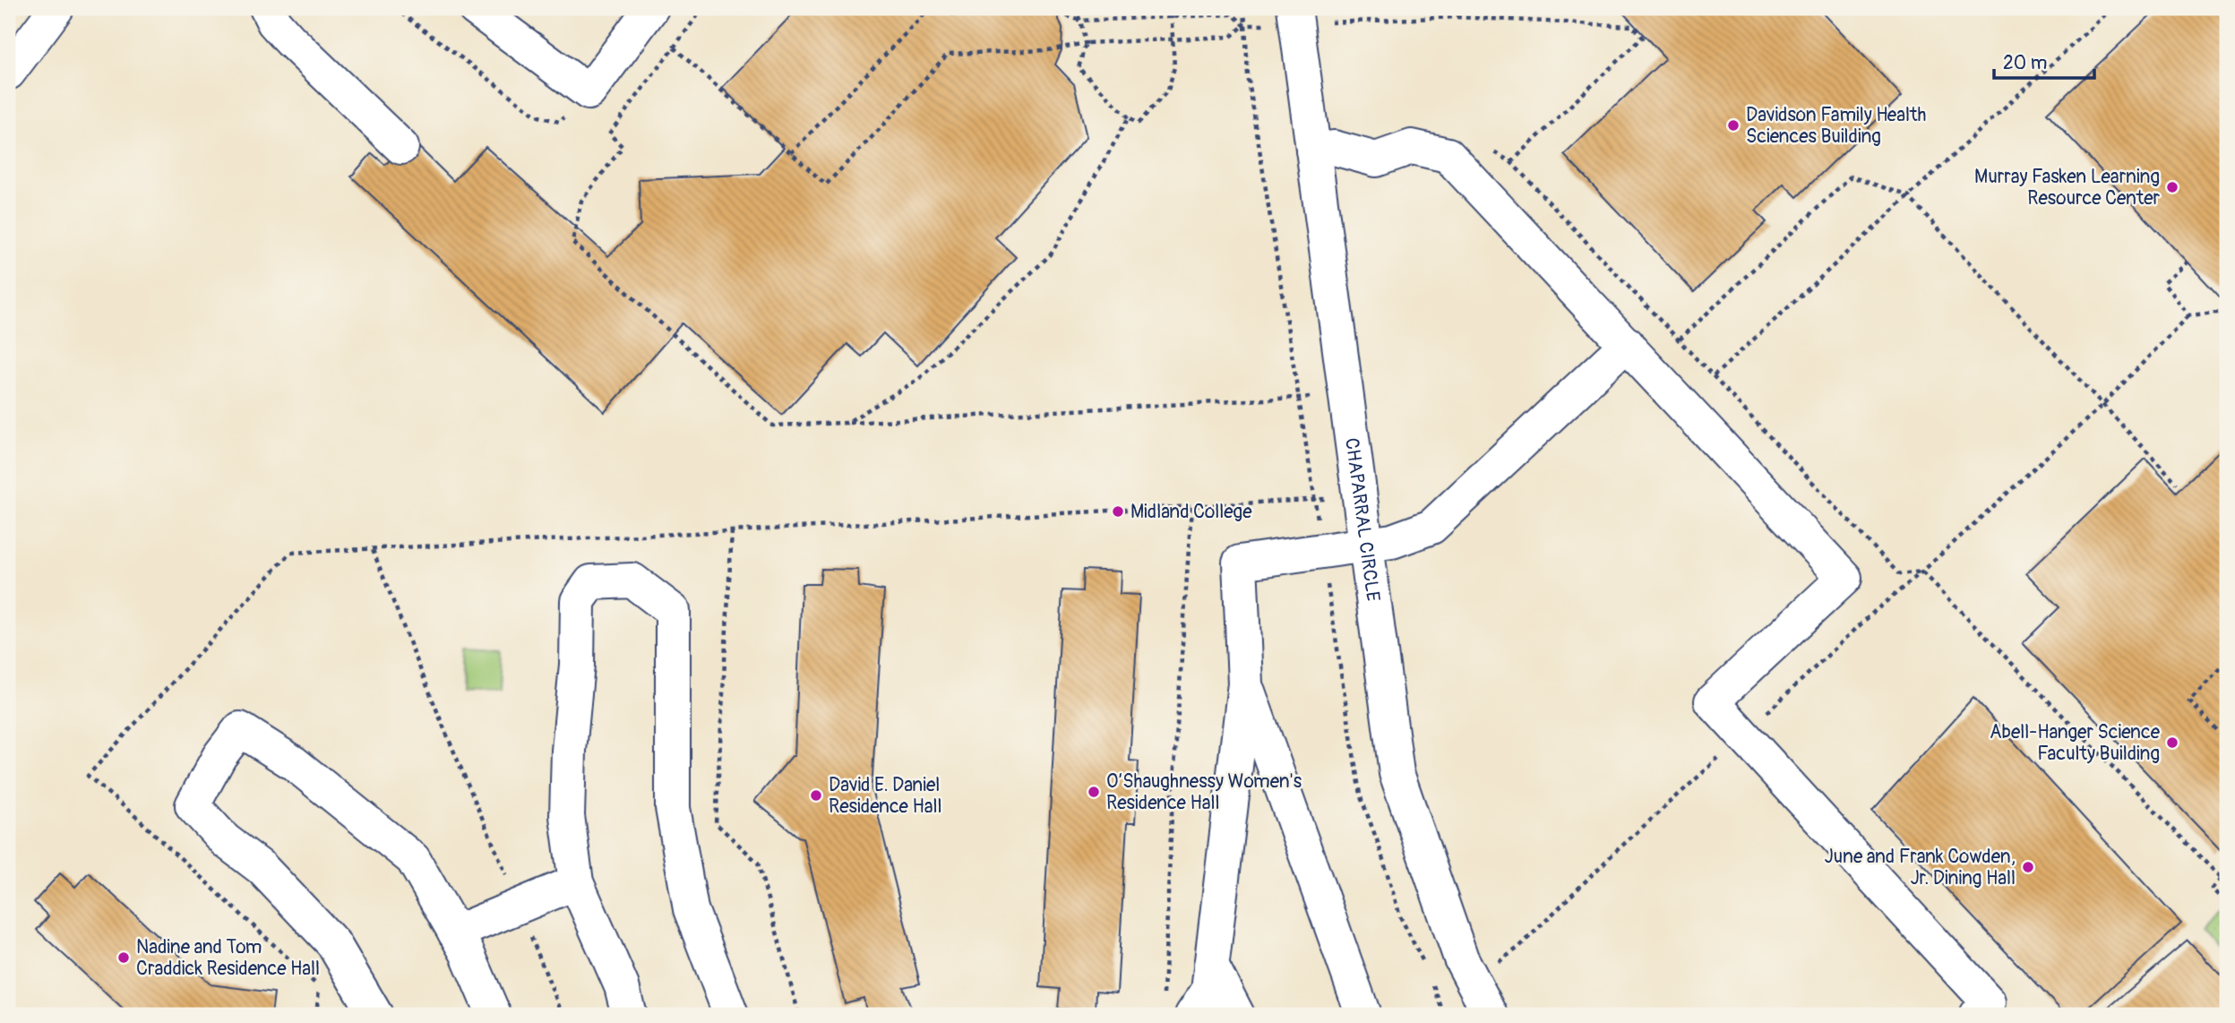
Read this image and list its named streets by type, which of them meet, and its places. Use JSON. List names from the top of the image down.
{
  "streets": {
    "street": ["CHAPARRAL CIRCLE"]
  },
  "places": [
    "Davidson Family Health Sciences Building",
    "Murray Fasken Learning Resource Center",
    "Midland College",
    "Abell-Hanger Science Faculty Building",
    "O’Shaughnessy Women's Residence Hall",
    "David E. Daniel Residence Hall",
    "June and Frank Cowden, Jr. Dining Hall",
    "Nadine and Tom Craddick Residence Hall"
  ],
  "scale_bar": "20 m"
}
